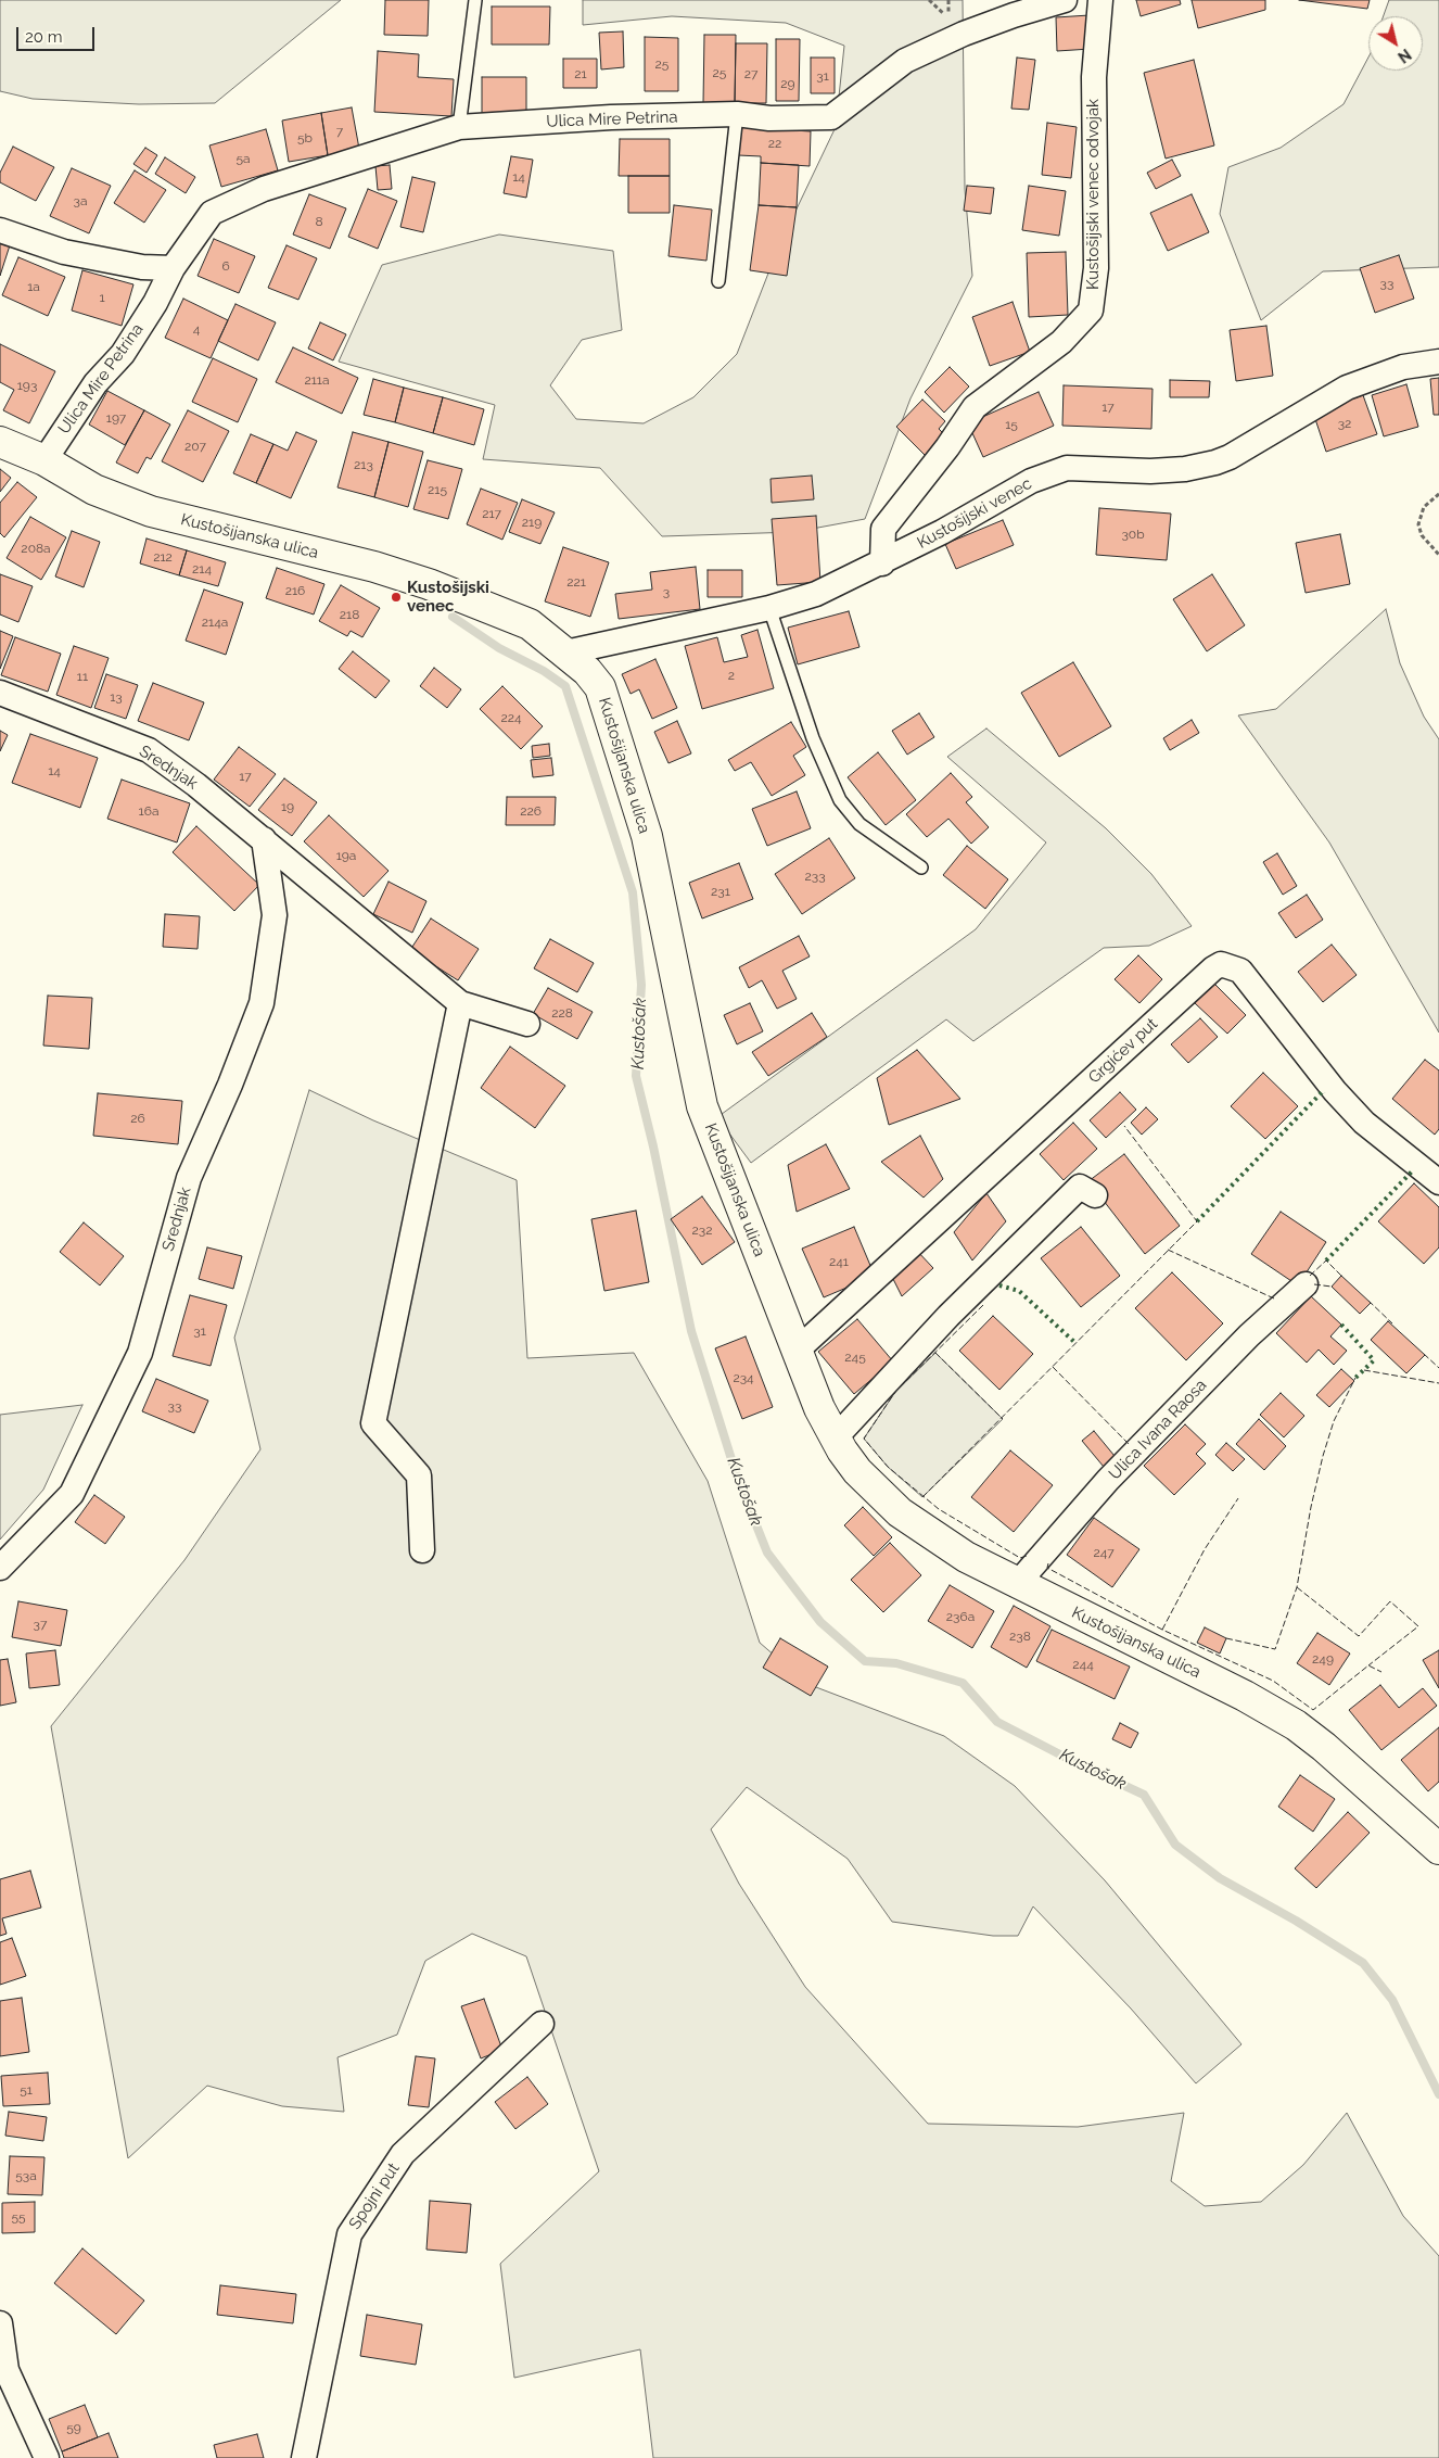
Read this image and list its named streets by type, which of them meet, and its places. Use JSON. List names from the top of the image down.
{
  "streets": {
    "street": [
      "Ulica Mire Petrina",
      "Kustošijski venec odvojak",
      "Kustošijski venec",
      "Kustošijanska ulica",
      "Srednjak",
      "Grgićev put",
      "Ulica Ivana Raosa",
      "Spojni put"
    ]
  },
  "crossings": [
    ["Ulica Mire Petrina", "Kustošijanska ulica"],
    ["Kustošijski venec odvojak", "Kustošijski venec"],
    ["Kustošijski venec", "Kustošijanska ulica"],
    ["Kustošijanska ulica", "Grgićev put"],
    ["Kustošijanska ulica", "Ulica Ivana Raosa"]
  ],
  "water": ["Kustošak"],
  "places": ["Kustošijski venec"],
  "house_numbers": [
    "25",
    "25",
    "21",
    "27",
    "31",
    "29",
    "7",
    "5b",
    "22",
    "5a",
    "14",
    "3a",
    "8",
    "6",
    "33",
    "1a",
    "1",
    "4",
    "211a",
    "193",
    "17",
    "197",
    "32",
    "15",
    "207",
    "213",
    "215",
    "217",
    "219",
    "30b",
    "208a",
    "212",
    "214",
    "221",
    "216",
    "3",
    "218",
    "214a",
    "2",
    "11",
    "13",
    "224",
    "14",
    "17",
    "19",
    "16a",
    "226",
    "19a",
    "233",
    "231",
    "228",
    "26",
    "232",
    "241",
    "31",
    "245",
    "234",
    "33",
    "247",
    "236a",
    "37",
    "238",
    "249",
    "244",
    "51",
    "53a",
    "55",
    "59"
  ],
  "scale_bar": "20 m",
  "north": "bottom right"
}
